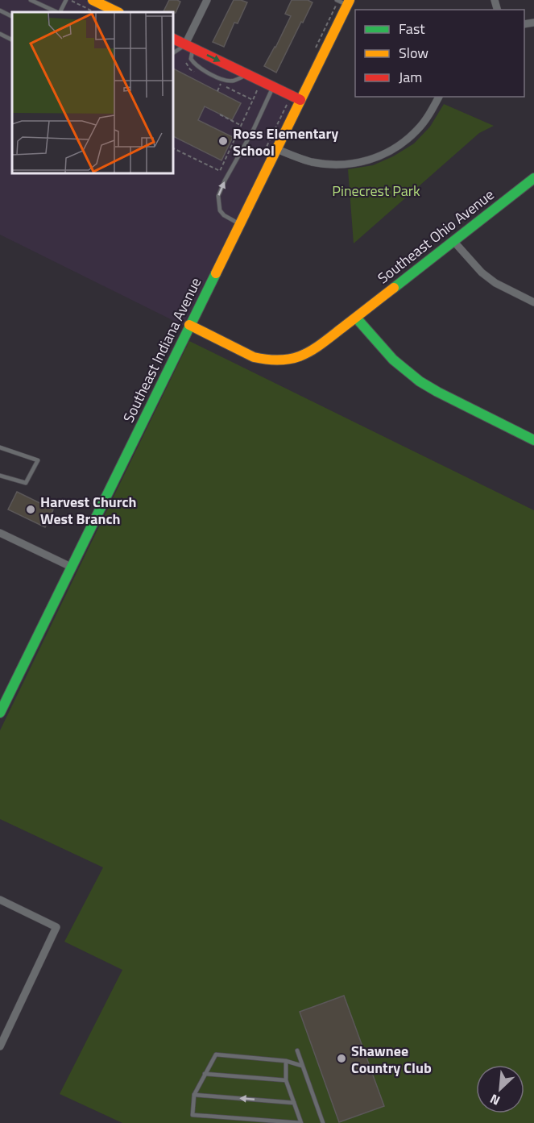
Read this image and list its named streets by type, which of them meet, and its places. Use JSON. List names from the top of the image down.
{
  "streets": {
    "street": ["Southeast Ohio Avenue", "Southeast Indiana Avenue"]
  },
  "crossings": [
    ["Southeast Ohio Avenue", "Southeast Indiana Avenue"]
  ],
  "parks": ["Pinecrest Park"],
  "places": ["Ross Elementary School", "Harvest Church West Branch", "Shawnee Country Club"],
  "legend": ["Fast", "Slow", "Jam"],
  "north": "bottom left"
}
